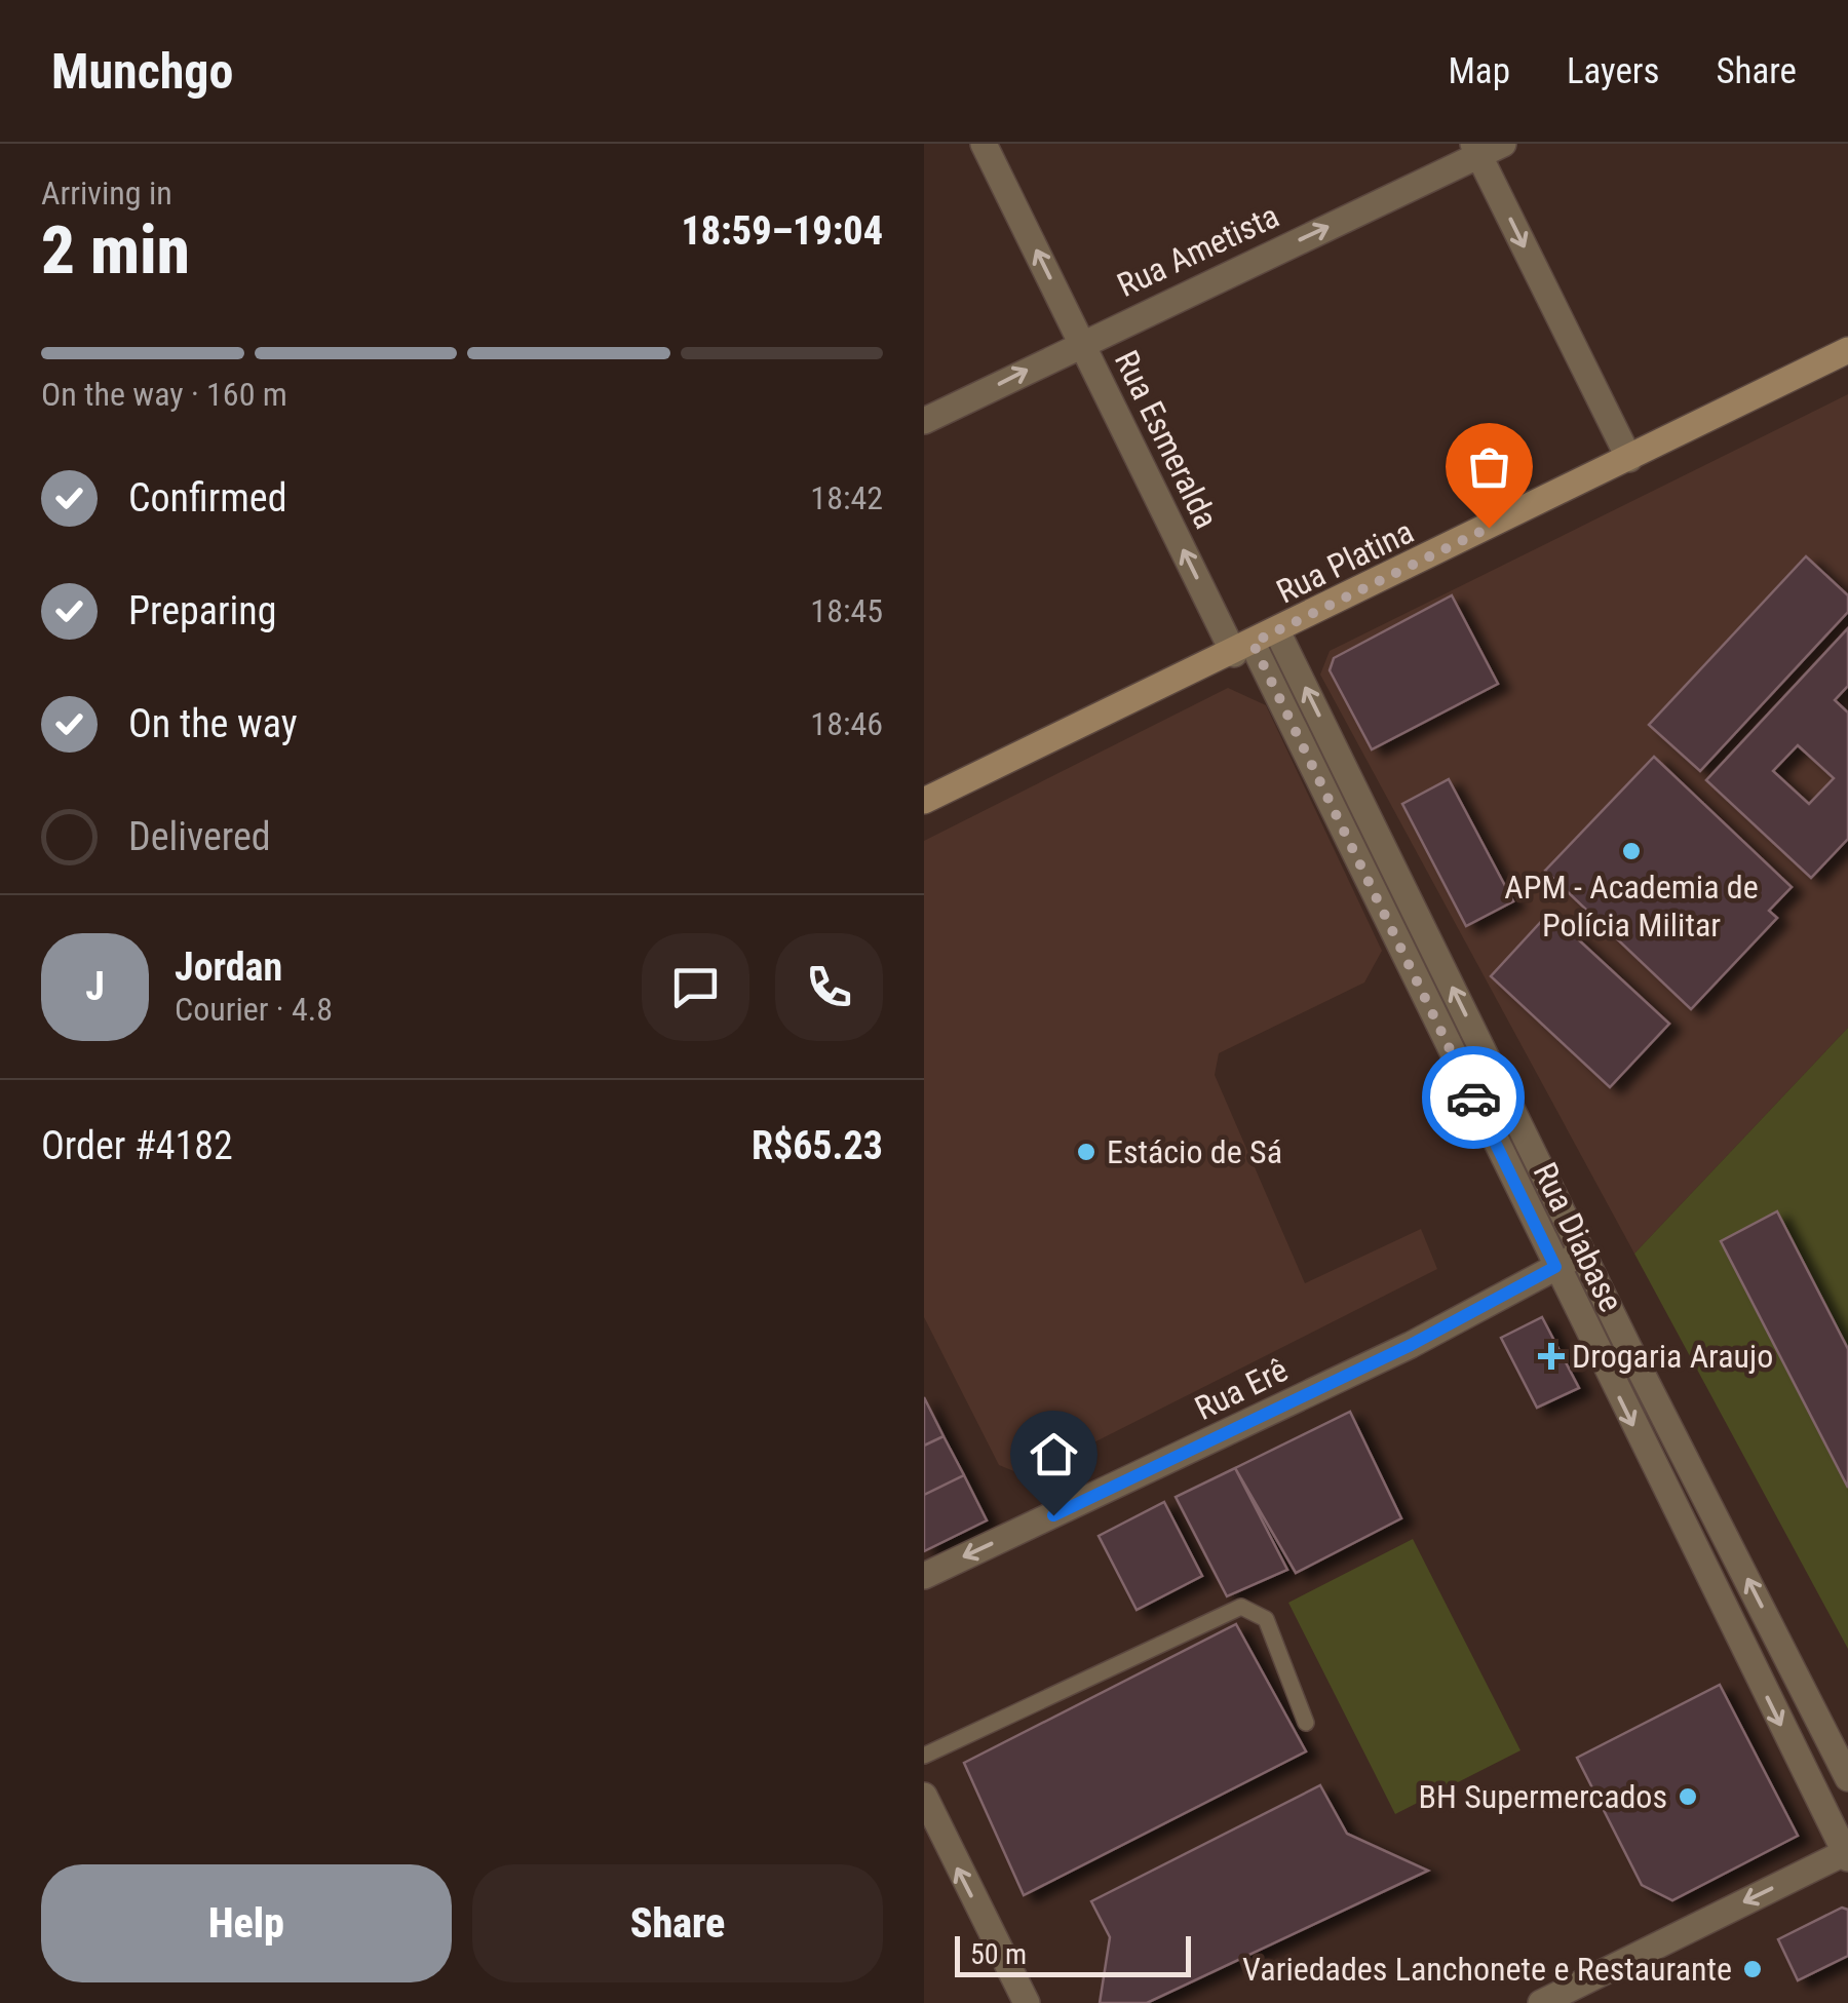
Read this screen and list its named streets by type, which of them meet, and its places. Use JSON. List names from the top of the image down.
{
  "streets": {
    "street": [
      "Rua Ametista",
      "Rua Esmeralda",
      "Rua Platina",
      "Rua Diabase",
      "Rua Erê"
    ]
  },
  "crossings": [
    ["Rua Ametista", "Rua Esmeralda"],
    ["Rua Esmeralda", "Rua Platina"],
    ["Rua Esmeralda", "Rua Diabase"],
    ["Rua Platina", "Rua Diabase"],
    ["Rua Diabase", "Rua Erê"]
  ],
  "one_way": ["Rua Ametista", "Rua Esmeralda", "Rua Erê"],
  "places": {
    "other": [
      "APM - Academia de Polícia Militar",
      "Estácio de Sá",
      "BH Supermercados",
      "Variedades Lanchonete e Restaurante"
    ],
    "health": ["Drogaria Araujo"]
  },
  "scale_bar": "50 m",
  "page": {
    "header": "Munchgo",
    "nav": ["Map", "Layers", "Share"],
    "heading": ["2 min", "Arriving in", "18:59–19:04"],
    "panel": [
      "Jordan",
      "Courier · 4.8",
      "Order #4182",
      "R$65.23"
    ],
    "bar": "On the way · 160 m",
    "list": [
      ["Confirmed", "18:42"],
      ["Preparing", "18:45"],
      ["On the way", "18:46"],
      "Delivered"
    ],
    "round": "J",
    "buttons": ["Help", "Share"],
    "scale": "50 m"
  }
}
